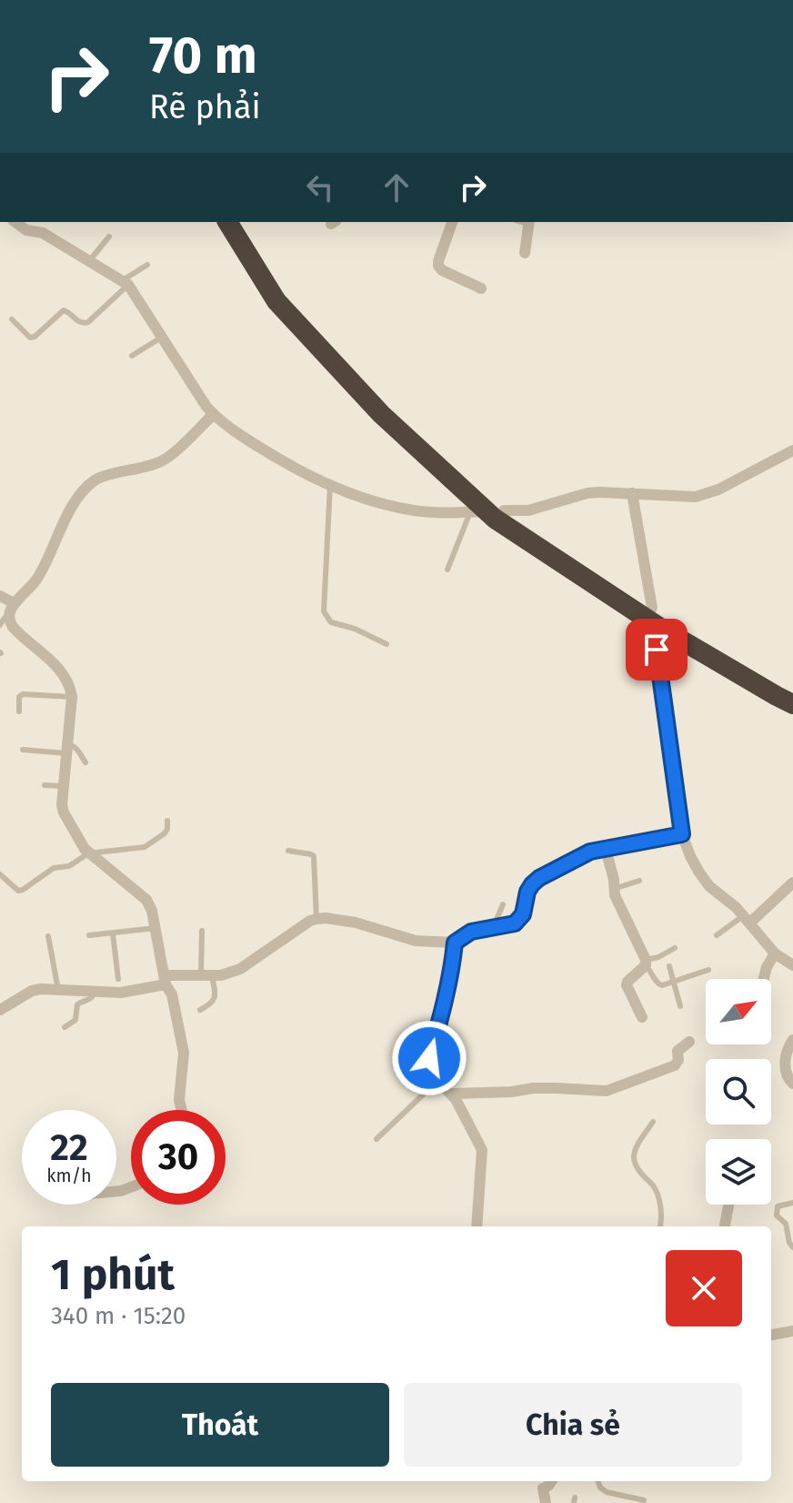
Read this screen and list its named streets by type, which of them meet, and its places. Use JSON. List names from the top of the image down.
{
  "north": "top right",
  "page": {
    "turn": ["70 m", "Rẽ phải"],
    "speed": "22 km/h",
    "limit": "30",
    "heading": ["1 phút", "340 m · 15:20"],
    "buttons": ["Thoát", "Chia sẻ"]
  }
}
